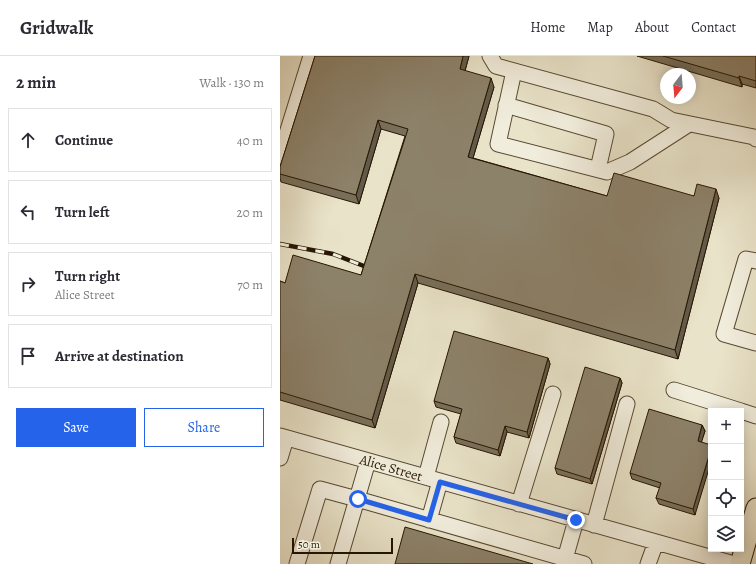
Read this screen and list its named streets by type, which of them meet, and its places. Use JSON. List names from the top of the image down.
{
  "streets": {
    "street": ["Alice Street"]
  },
  "scale_bar": "50 m",
  "north": "bottom",
  "page": {
    "header": "Gridwalk",
    "nav": [
      "Home",
      "Map",
      "About",
      "Contact"
    ],
    "heading": ["2 min", "Walk · 130 m"],
    "list": [
      ["Continue", "40 m"],
      ["Turn left", "20 m"],
      ["Turn right", "Alice Street", "70 m"],
      "Arrive at destination"
    ],
    "buttons": ["Save", "Share"],
    "map_buttons": ["+", "−"],
    "scale": "50 m"
  }
}
